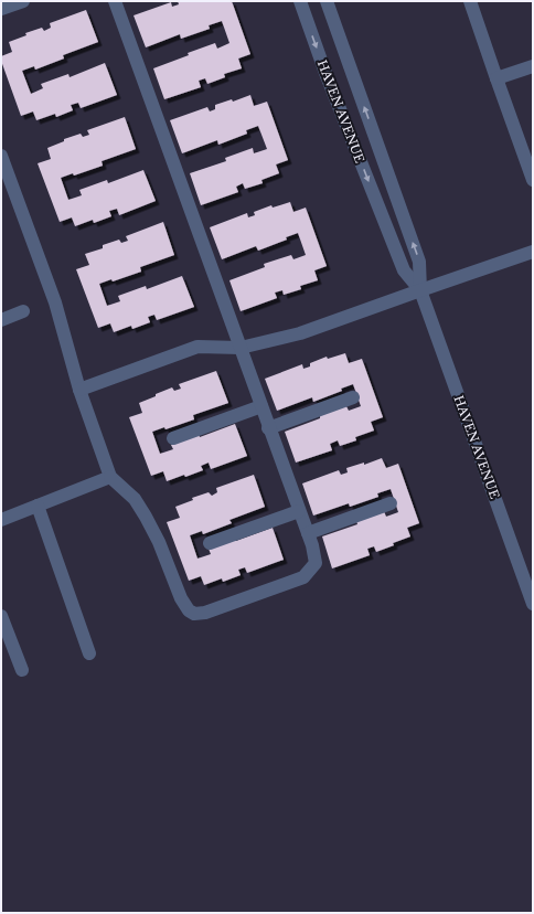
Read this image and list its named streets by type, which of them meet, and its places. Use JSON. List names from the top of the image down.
{
  "streets": {
    "street": ["HAVEN AVENUE"]
  }
}
